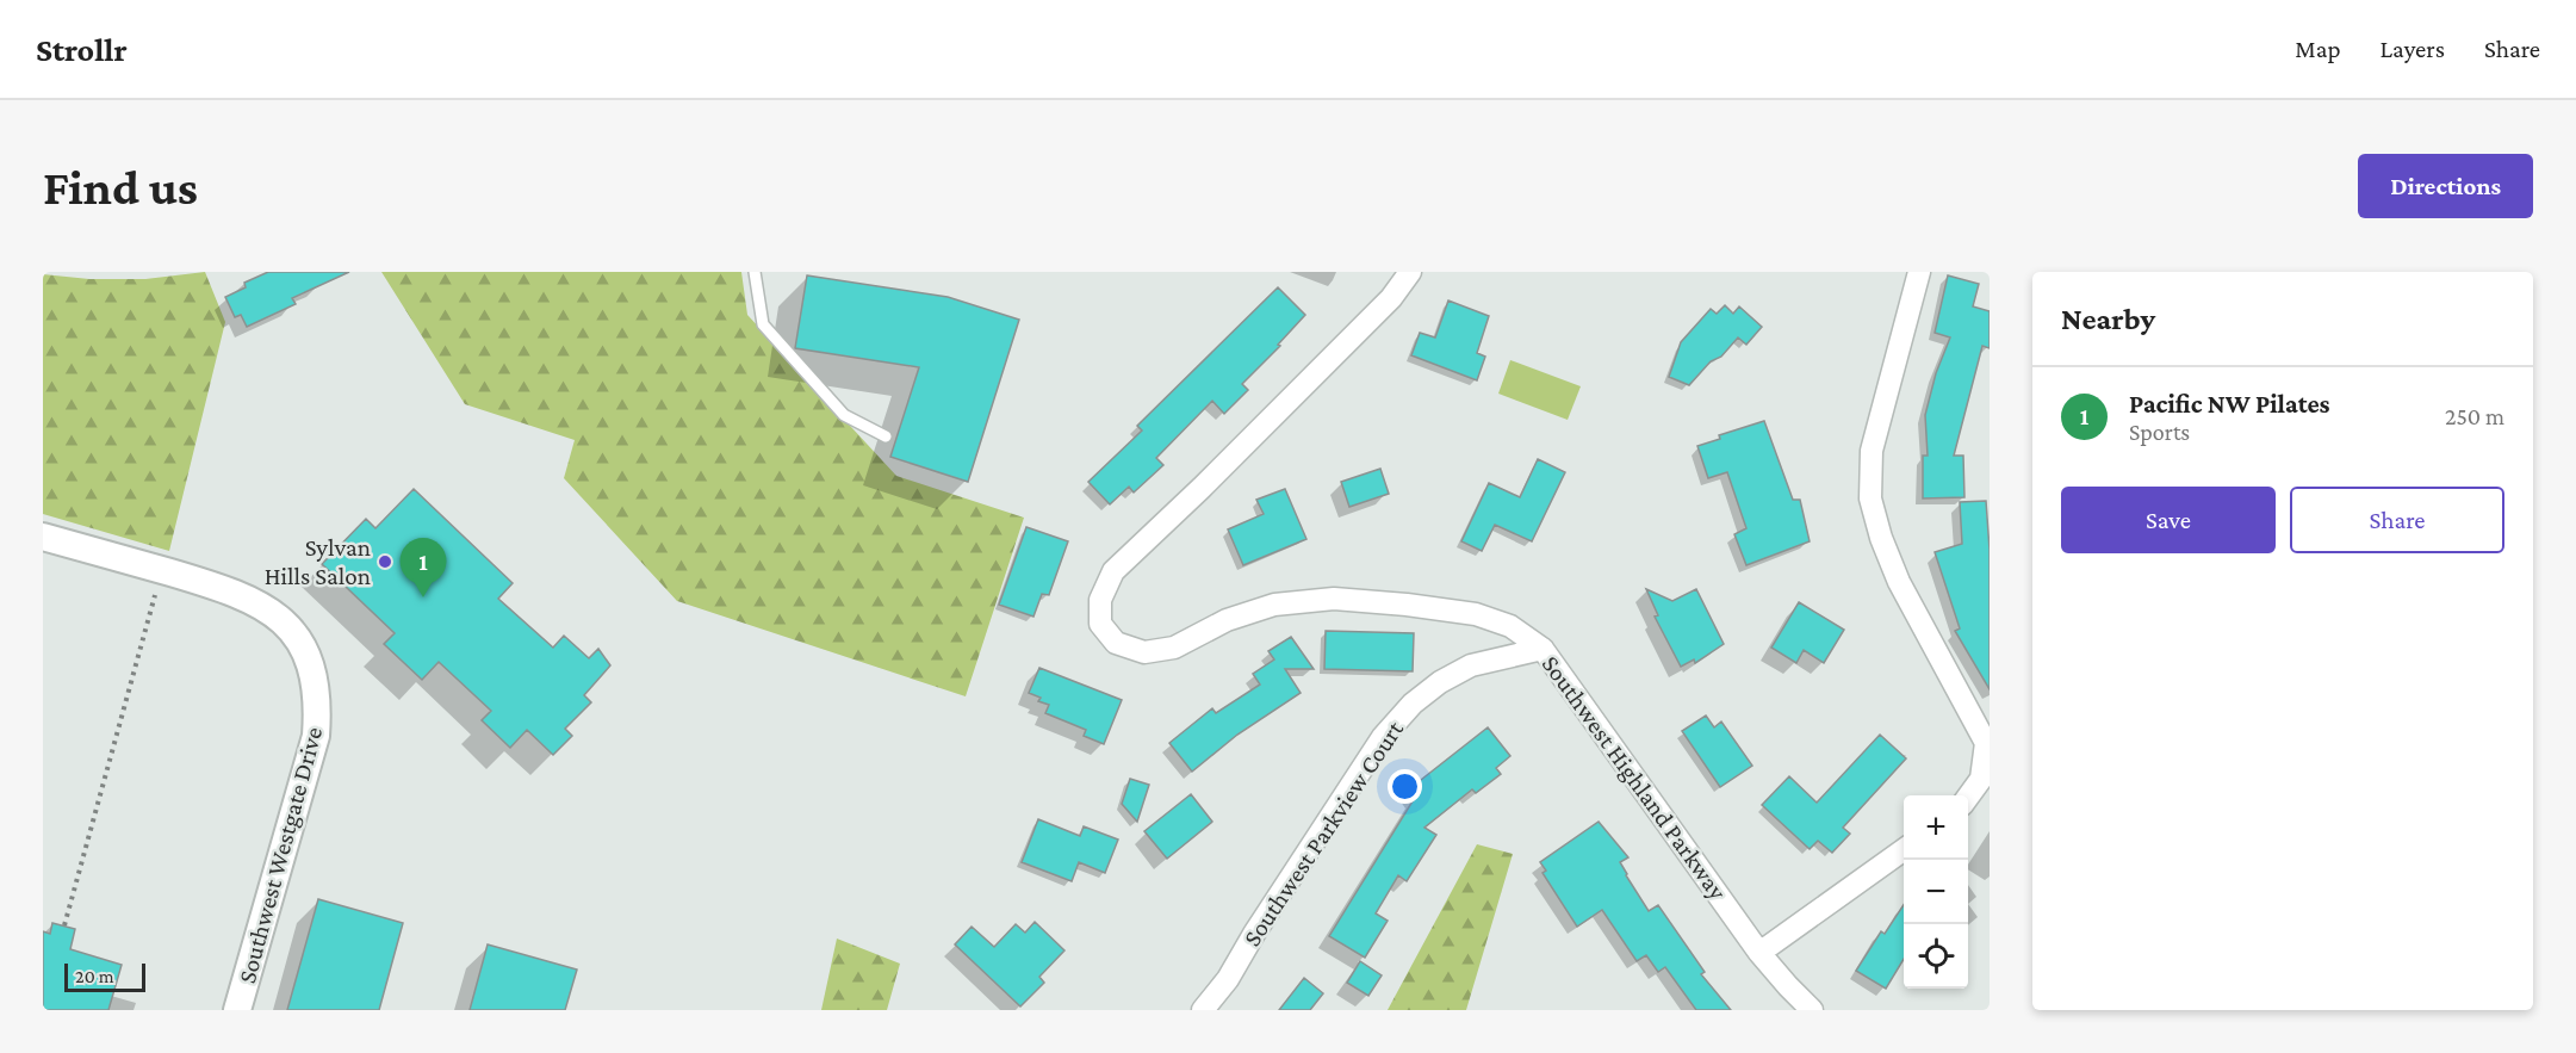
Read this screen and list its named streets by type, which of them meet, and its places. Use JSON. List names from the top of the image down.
{
  "streets": {
    "street": ["Southwest Highland Parkway", "Southwest Parkview Court", "Southwest Westgate Drive"]
  },
  "crossings": [
    ["Southwest Highland Parkway", "Southwest Parkview Court"]
  ],
  "places": ["Sylvan Hills Salon"],
  "scale_bar": "20 m",
  "page": {
    "header": "Strollr",
    "nav": ["Map", "Layers", "Share"],
    "buttons": [
      "Directions",
      ["Save", "Share"]
    ],
    "title": "Find us",
    "heading": "Nearby",
    "list": [
      {
        "mark": "1",
        "name": "Pacific NW Pilates",
        "note": "Sports",
        "value": "250 m"
      }
    ],
    "pins": "1",
    "map_buttons": ["+", "−"],
    "scale": "20 m"
  }
}
